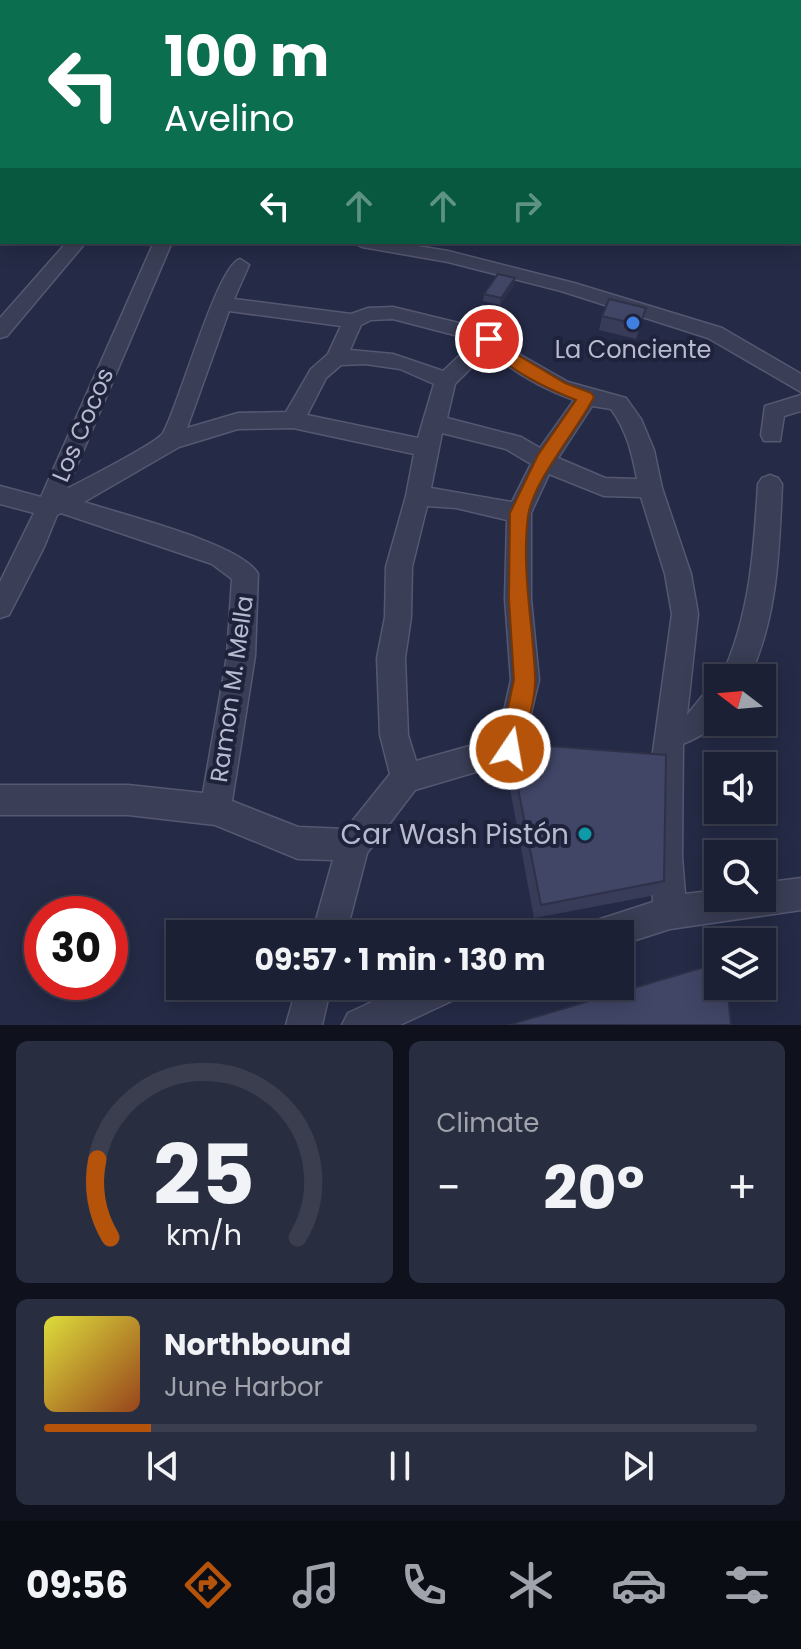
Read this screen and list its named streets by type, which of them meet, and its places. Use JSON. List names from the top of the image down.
{
  "streets": {
    "street": ["Los Cocos", "Ramon M. Mella"]
  },
  "crossings": [
    ["Los Cocos", "Ramon M. Mella"]
  ],
  "places": ["La Conciente", "Car Wash Pistón"],
  "north": "left",
  "page": {
    "turn": ["100 m", "Avelino"],
    "limit": "30",
    "trip": "09:57 · 1 min · 130 m",
    "tile": "Climate",
    "heat": ["−", "20°", "+"],
    "song": ["Northbound", "June Harbor"],
    "tabs": "09:56",
    "gauge": ["25", "km/h"]
  }
}
